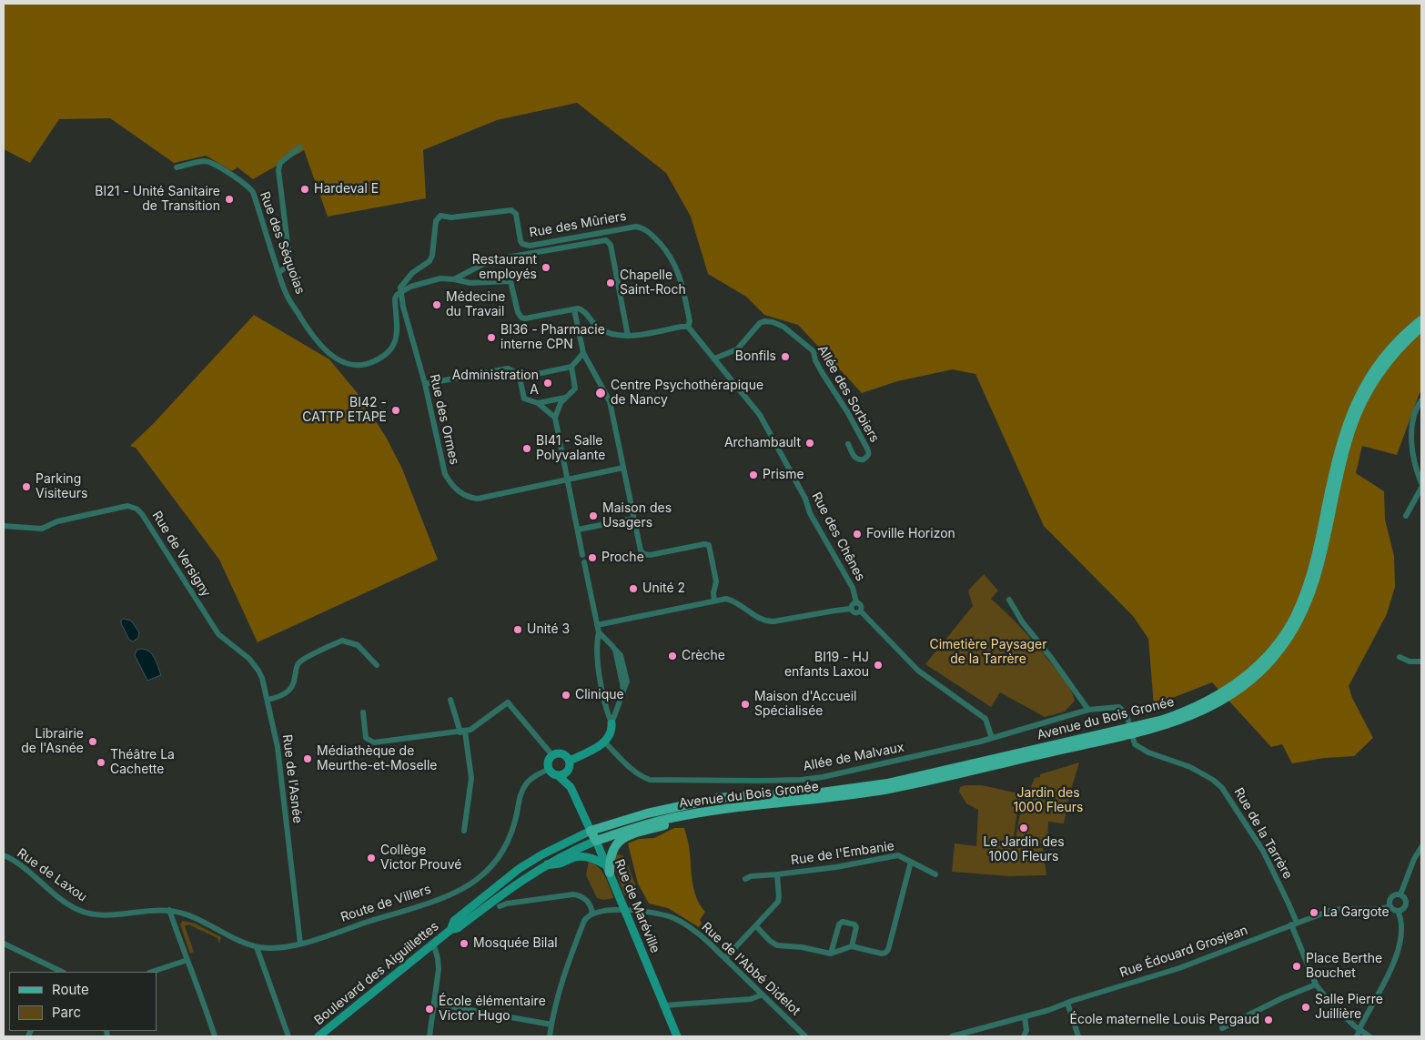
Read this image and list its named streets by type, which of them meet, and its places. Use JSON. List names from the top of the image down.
{
  "streets": {
    "main road": ["Avenue du Bois Gronée", "Rue de Maréville", "Boulevard des Aiguillettes"],
    "street": [
      "Rue des Mûriers",
      "Rue des Séquoias",
      "Allée des Sorbiers",
      "Rue des Ormes",
      "Rue des Chênes",
      "Rue de Versigny",
      "Allée de Malvaux",
      "Rue de l'Asnée",
      "Rue de la Tarrère",
      "Rue de l'Embanie",
      "Rue de Laxou",
      "Route de Villers",
      "Rue Édouard Grosjean",
      "Rue de l'Abbé Didelot"
    ]
  },
  "crossings": [
    ["Rue des Mûriers", "Rue des Séquoias"],
    ["Rue des Mûriers", "Rue des Ormes"],
    ["Rue des Mûriers", "Rue des Chênes"],
    ["Rue des Séquoias", "Rue des Ormes"],
    ["Allée des Sorbiers", "Rue des Chênes"],
    ["Rue de Versigny", "Rue de l'Asnée"],
    ["Avenue du Bois Gronée", "Rue de Maréville"],
    ["Avenue du Bois Gronée", "Boulevard des Aiguillettes"],
    ["Allée de Malvaux", "Rue de la Tarrère"],
    ["Rue de l'Asnée", "Route de Villers"],
    ["Rue de la Tarrère", "Rue Édouard Grosjean"],
    ["Rue de l'Embanie", "Rue de l'Abbé Didelot"],
    ["Rue de Laxou", "Route de Villers"],
    ["Route de Villers", "Rue de Maréville"],
    ["Rue de Maréville", "Rue de l'Abbé Didelot"],
    ["Rue de Maréville", "Boulevard des Aiguillettes"]
  ],
  "parks": ["Cimetière Paysager de la Tarrère", "Jardin des 1000 Fleurs"],
  "places": [
    "Hardeval E",
    "BI21 - Unité Sanitaire de Transition",
    "Restaurant employés",
    "Chapelle Saint-Roch",
    "Médecine du Travail",
    "BI36 - Pharmacie interne CPN",
    "Bonfils",
    "Administration A",
    "Centre Psychothérapique de Nancy",
    "BI42 - CATTP ETAPE",
    "Archambault",
    "BI41 - Salle Polyvalante",
    "Prisme",
    "Parking Visiteurs",
    "Maison des Usagers",
    "Foville Horizon",
    "Proche",
    "Unité 2",
    "Unité 3",
    "Crèche",
    "BI19 - HJ enfants Laxou",
    "Clinique",
    "Maison d'Accueil Spécialisée",
    "Librairie de l'Asnée",
    "Médiathèque de Meurthe-et-Moselle",
    "Théâtre La Cachette",
    "Le Jardin des 1000 Fleurs",
    "Collège Victor Prouvé",
    "La Gargote",
    "Mosquée Bilal",
    "Place Berthe Bouchet",
    "Salle Pierre Juillière",
    "École élémentaire Victor Hugo",
    "École maternelle Louis Pergaud"
  ],
  "legend": ["Route", "Parc"]
}
